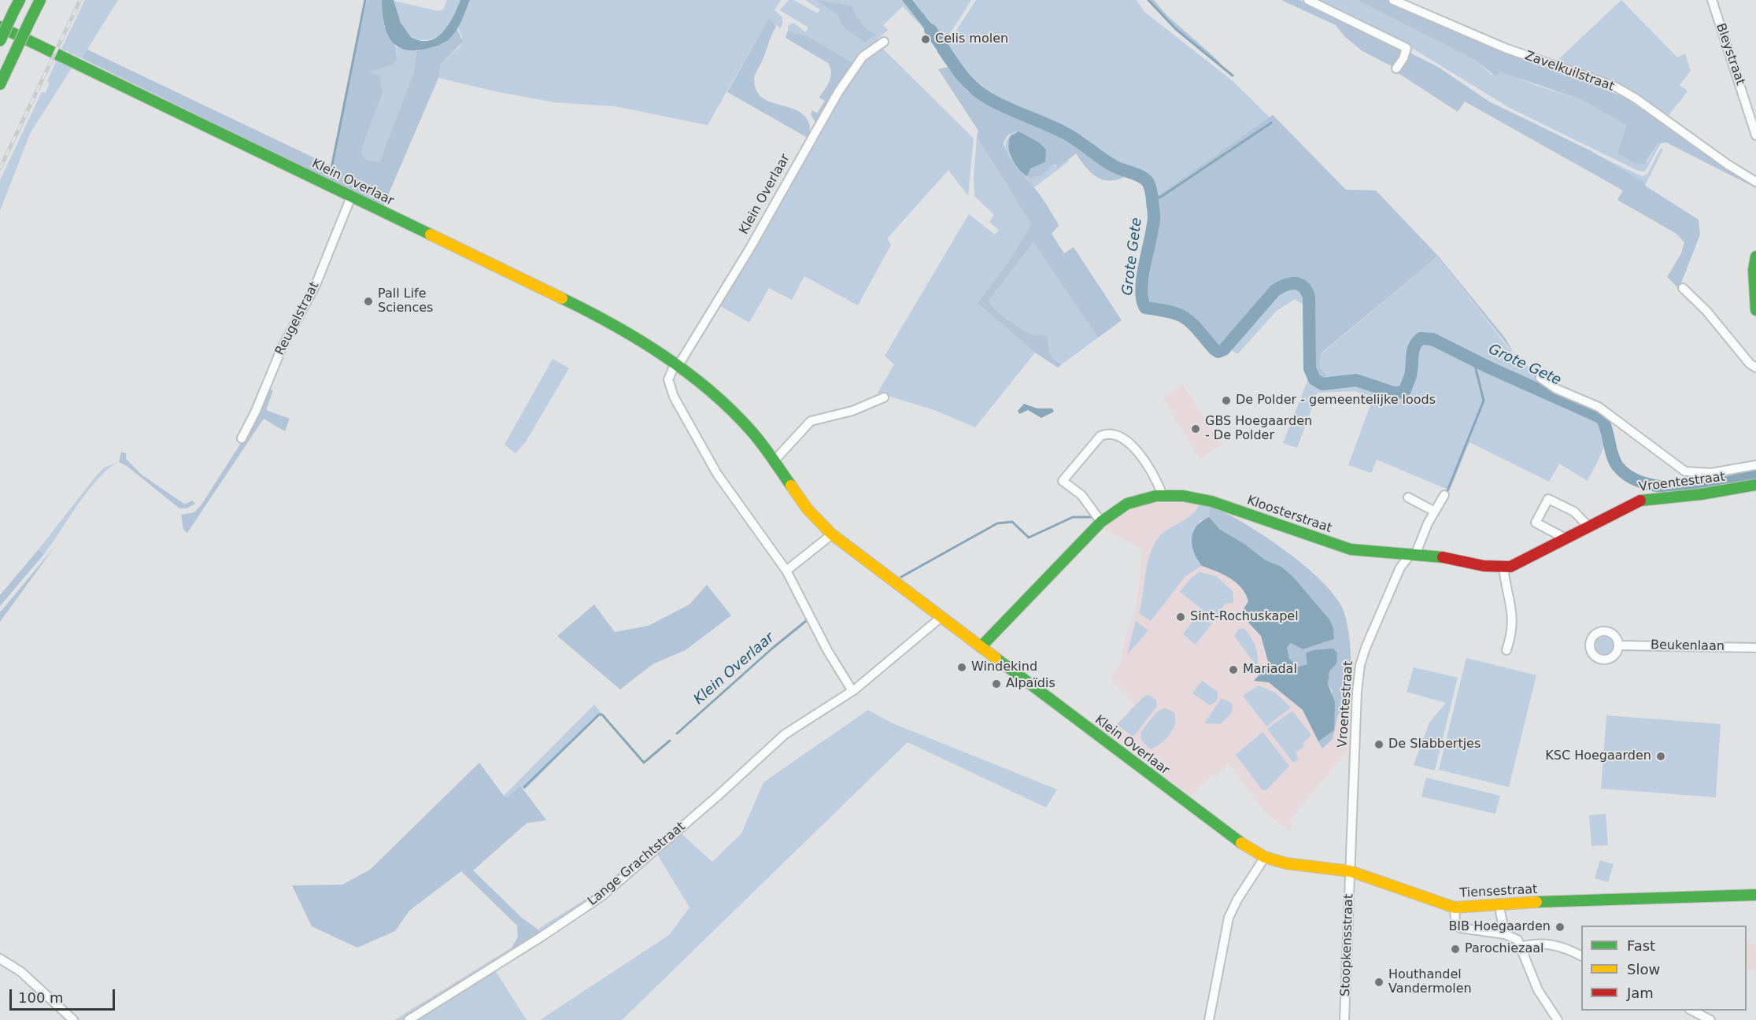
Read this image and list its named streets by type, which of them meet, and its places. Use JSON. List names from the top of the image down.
{
  "streets": {
    "main road": [
      "Klein Overlaar",
      "Vroentestraat",
      "Kloosterstraat",
      "Tiensestraat"
    ],
    "street": [
      "Bleystraat",
      "Zavelkuilstraat",
      "Reugelstraat",
      "Beukenlaan",
      "Lange Grachtstraat",
      "Stoopkensstraat"
    ]
  },
  "crossings": [
    ["Klein Overlaar", "Reugelstraat"],
    ["Klein Overlaar", "Kloosterstraat"],
    ["Klein Overlaar", "Lange Grachtstraat"],
    ["Klein Overlaar", "Tiensestraat"],
    ["Vroentestraat", "Kloosterstraat"],
    ["Vroentestraat", "Tiensestraat"],
    ["Vroentestraat", "Stoopkensstraat"],
    ["Tiensestraat", "Stoopkensstraat"]
  ],
  "water": ["Grote Gete", "Klein Overlaar"],
  "places": [
    "Celis molen",
    "Pall Life Sciences",
    "De Polder - gemeentelijke loods",
    "GBS Hoegaarden - De Polder",
    "Sint-Rochuskapel",
    "Windekind",
    "Mariadal",
    "Alpaïdis",
    "De Slabbertjes",
    "KSC Hoegaarden",
    "BIB Hoegaarden",
    "Parochiezaal",
    "Houthandel Vandermolen"
  ],
  "legend": ["Fast", "Slow", "Jam"],
  "scale_bar": "100 m"
}
